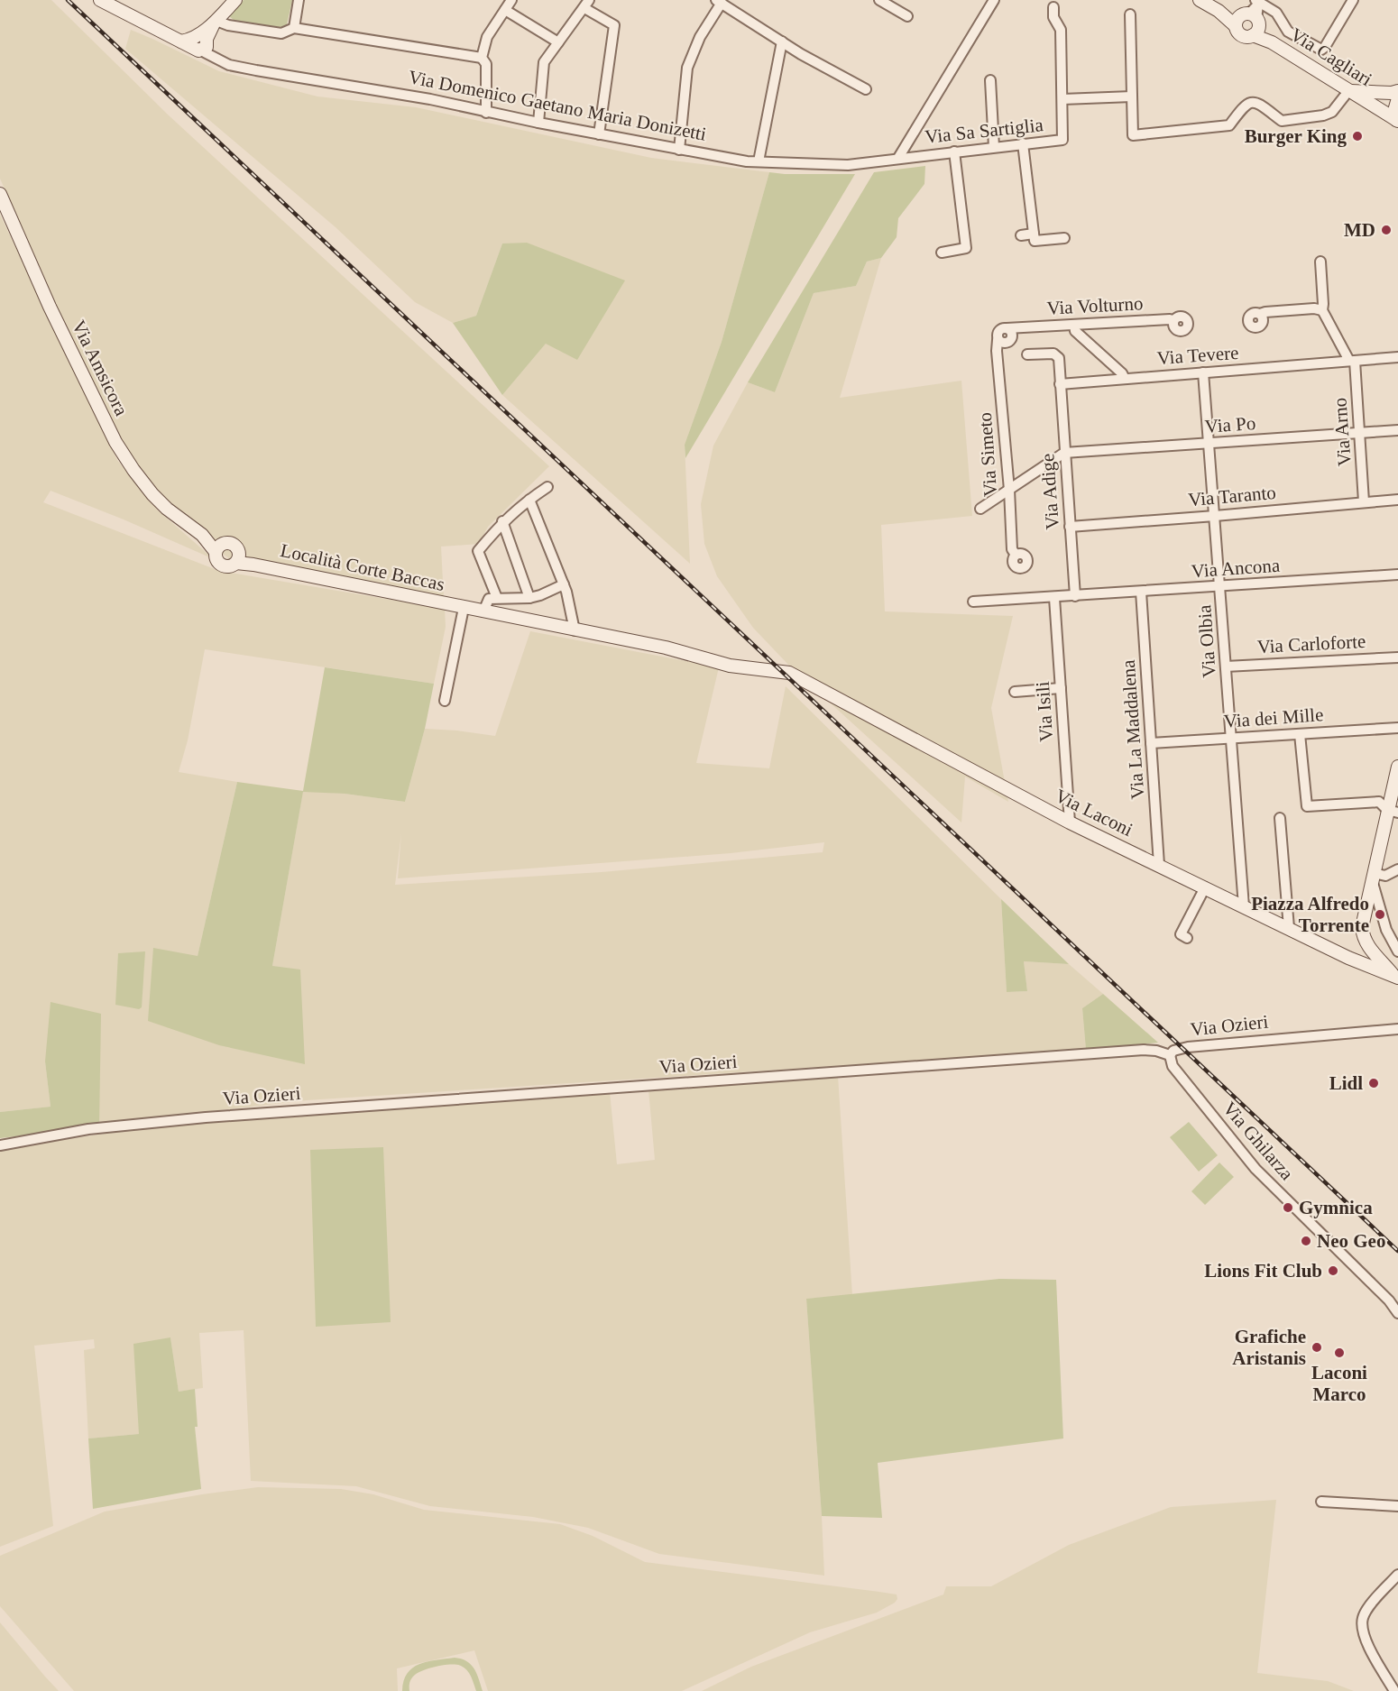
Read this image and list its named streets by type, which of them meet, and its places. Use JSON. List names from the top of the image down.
{
  "streets": {
    "street": [
      "Via Cagliari",
      "Via Domenico Gaetano Maria Donizetti",
      "Via Sa Sartiglia",
      "Via Volturno",
      "Via Tevere",
      "Via Amsicora",
      "Via Po",
      "Via Arno",
      "Via Simeto",
      "Via Adige",
      "Via Taranto",
      "Località Corte Baccas",
      "Via Ancona",
      "Via Olbia",
      "Via Carloforte",
      "Via Isili",
      "Via dei Mille",
      "Via La Maddalena",
      "Via Laconi",
      "Via Ozieri",
      "Via Ghilarza"
    ]
  },
  "crossings": [
    ["Via Domenico Gaetano Maria Donizetti", "Via Sa Sartiglia"],
    ["Via Tevere", "Via Arno"],
    ["Via Tevere", "Via Adige"],
    ["Via Tevere", "Via Olbia"],
    ["Via Amsicora", "Località Corte Baccas"],
    ["Via Po", "Via Arno"],
    ["Via Po", "Via Adige"],
    ["Via Po", "Via Olbia"],
    ["Via Arno", "Via Taranto"],
    ["Via Adige", "Via Taranto"],
    ["Via Adige", "Via Ancona"],
    ["Via Taranto", "Via Olbia"],
    ["Località Corte Baccas", "Via Laconi"],
    ["Via Ancona", "Via Olbia"],
    ["Via Ancona", "Via Isili"],
    ["Via Ancona", "Via La Maddalena"],
    ["Via Olbia", "Via Carloforte"],
    ["Via Olbia", "Via dei Mille"],
    ["Via Olbia", "Via Laconi"],
    ["Via Isili", "Via Laconi"],
    ["Via dei Mille", "Via La Maddalena"],
    ["Via La Maddalena", "Via Laconi"],
    ["Via Ozieri", "Via Ghilarza"]
  ],
  "places": [
    "Burger King",
    "MD",
    "Piazza Alfredo Torrente",
    "Lidl",
    "Gymnica",
    "Neo Geo",
    "Lions Fit Club",
    "Grafiche Aristanis",
    "Laconi Marco"
  ]
}
